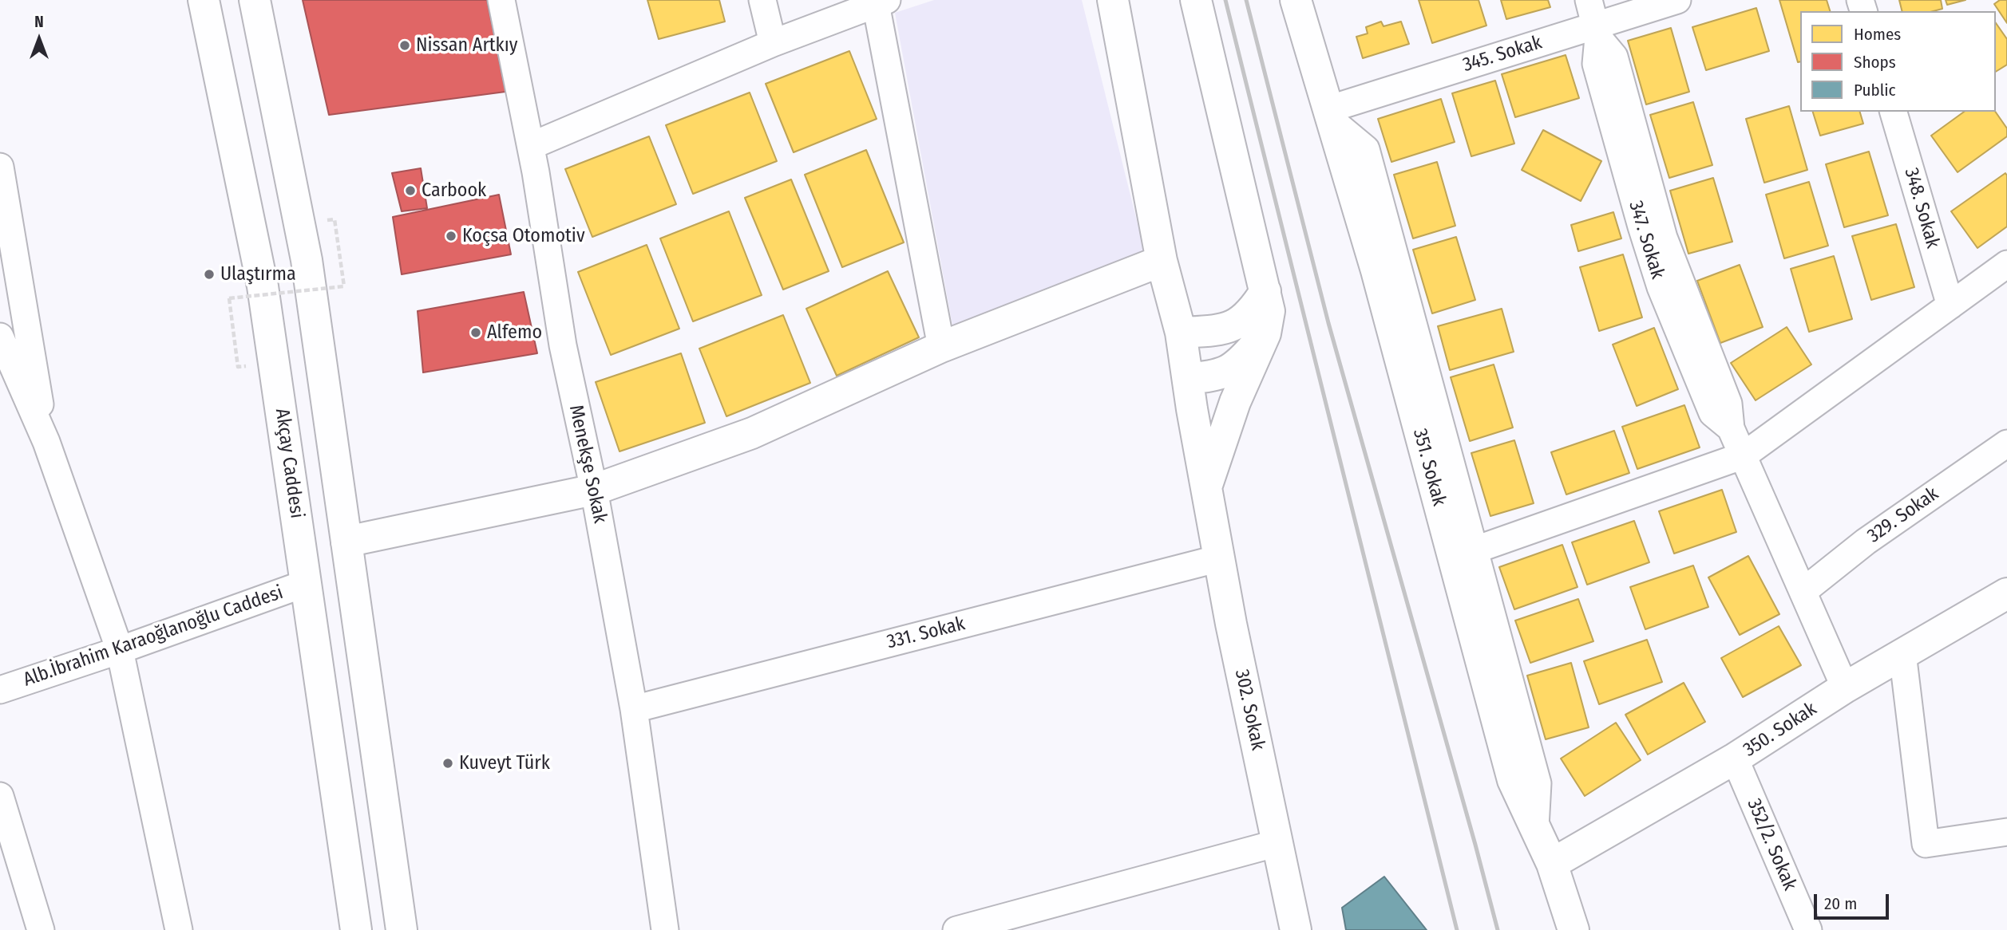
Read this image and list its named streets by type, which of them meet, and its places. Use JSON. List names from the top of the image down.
{
  "streets": {
    "main road": [
      "Akçay Caddesi",
      "351. Sokak",
      "302. Sokak",
      "350. Sokak"
    ],
    "street": [
      "345. Sokak",
      "348. Sokak",
      "347. Sokak",
      "Menekşe Sokak",
      "329. Sokak",
      "331. Sokak",
      "Alb.İbrahim Karaoğlanoğlu Caddesi",
      "352/2. Sokak"
    ]
  },
  "crossings": [
    ["345. Sokak", "347. Sokak"],
    ["345. Sokak", "351. Sokak"],
    ["347. Sokak", "329. Sokak"],
    ["347. Sokak", "350. Sokak"],
    ["Akçay Caddesi", "Alb.İbrahim Karaoğlanoğlu Caddesi"],
    ["Menekşe Sokak", "331. Sokak"],
    ["351. Sokak", "350. Sokak"],
    ["331. Sokak", "302. Sokak"],
    ["350. Sokak", "352/2. Sokak"]
  ],
  "places": [
    "Nissan Artkıy",
    "Carbook",
    "Koçsa Otomotiv",
    "Ulaştırma",
    "Alfemo",
    "Kuveyt Türk"
  ],
  "legend": ["Homes", "Shops", "Public"],
  "scale_bar": "20 m",
  "north": "top"
}
